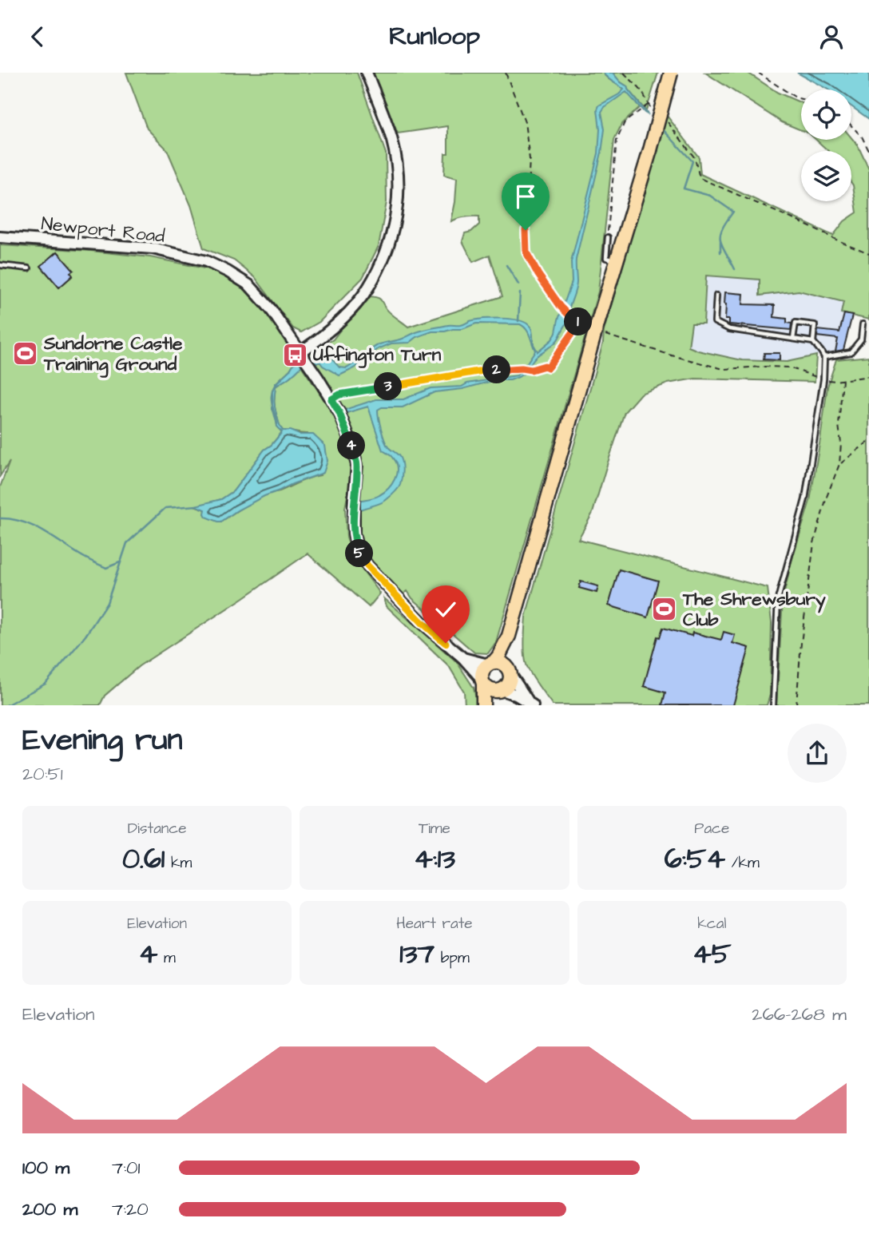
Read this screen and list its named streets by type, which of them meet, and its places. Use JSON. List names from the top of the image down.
{
  "streets": {
    "main road": ["Newport Road"]
  },
  "places": {
    "sports": ["Sundorne Castle Training Ground", "The Shrewsbury Club"],
    "bus stop": ["Uffington Turn"]
  },
  "page": {
    "header": "Runloop",
    "pins": [
      "1",
      "2",
      "3",
      "4",
      "5"
    ],
    "heading": ["Evening run", "20:51"],
    "stats": [
      ["Distance", "0.61 km"],
      ["Time", "4:13"],
      ["Pace", "6:54 /km"],
      ["Elevation", "4 m"],
      ["Heart rate", "137 bpm"],
      ["kcal", "45"]
    ],
    "chart": ["Elevation", "266–268 m"],
    "list": [
      {
        "name": "100 m",
        "note": "7:01"
      },
      {
        "name": "200 m",
        "note": "7:20"
      }
    ]
  }
}
